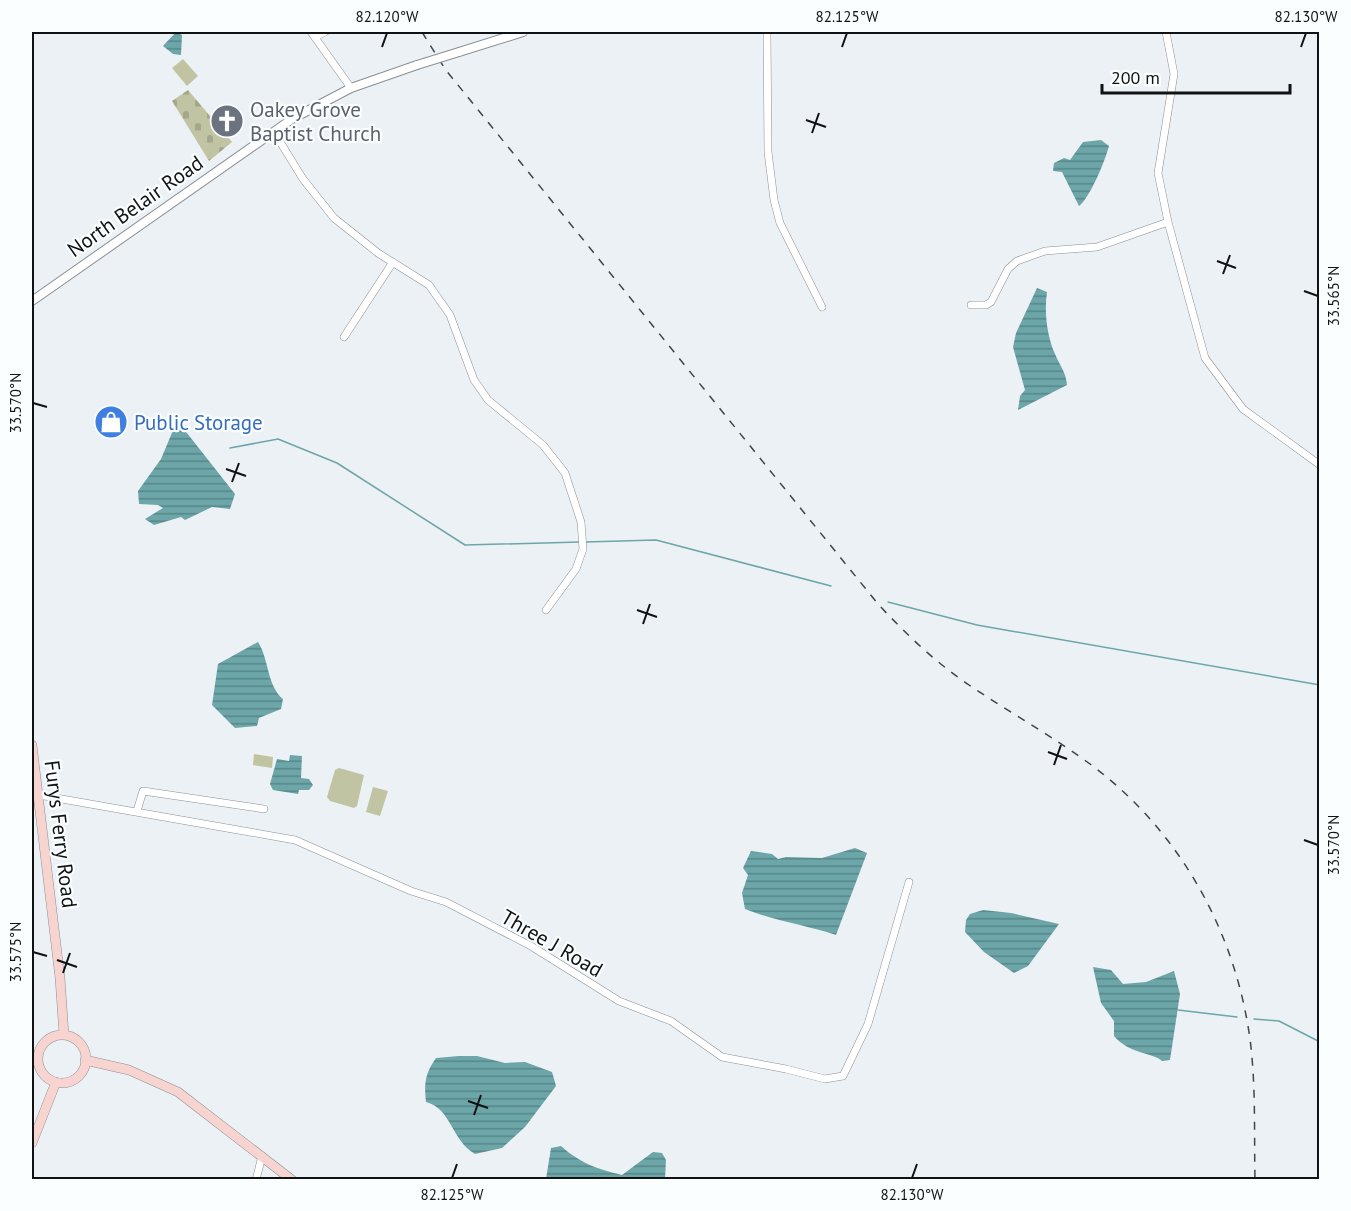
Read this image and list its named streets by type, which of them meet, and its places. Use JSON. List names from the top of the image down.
{
  "streets": {
    "main road": ["Furys Ferry Road"],
    "street": ["North Belair Road", "Three J Road"]
  },
  "crossings": [
    ["Furys Ferry Road", "Three J Road"]
  ],
  "places": {
    "church": ["Oakey Grove Baptist Church"],
    "shop": ["Public Storage"]
  },
  "scale_bar": "200 m",
  "coordinates": [
    "82.120°W",
    "82.125°W",
    "82.130°W",
    "33.565°N",
    "33.570°N",
    "33.575°N"
  ]
}
